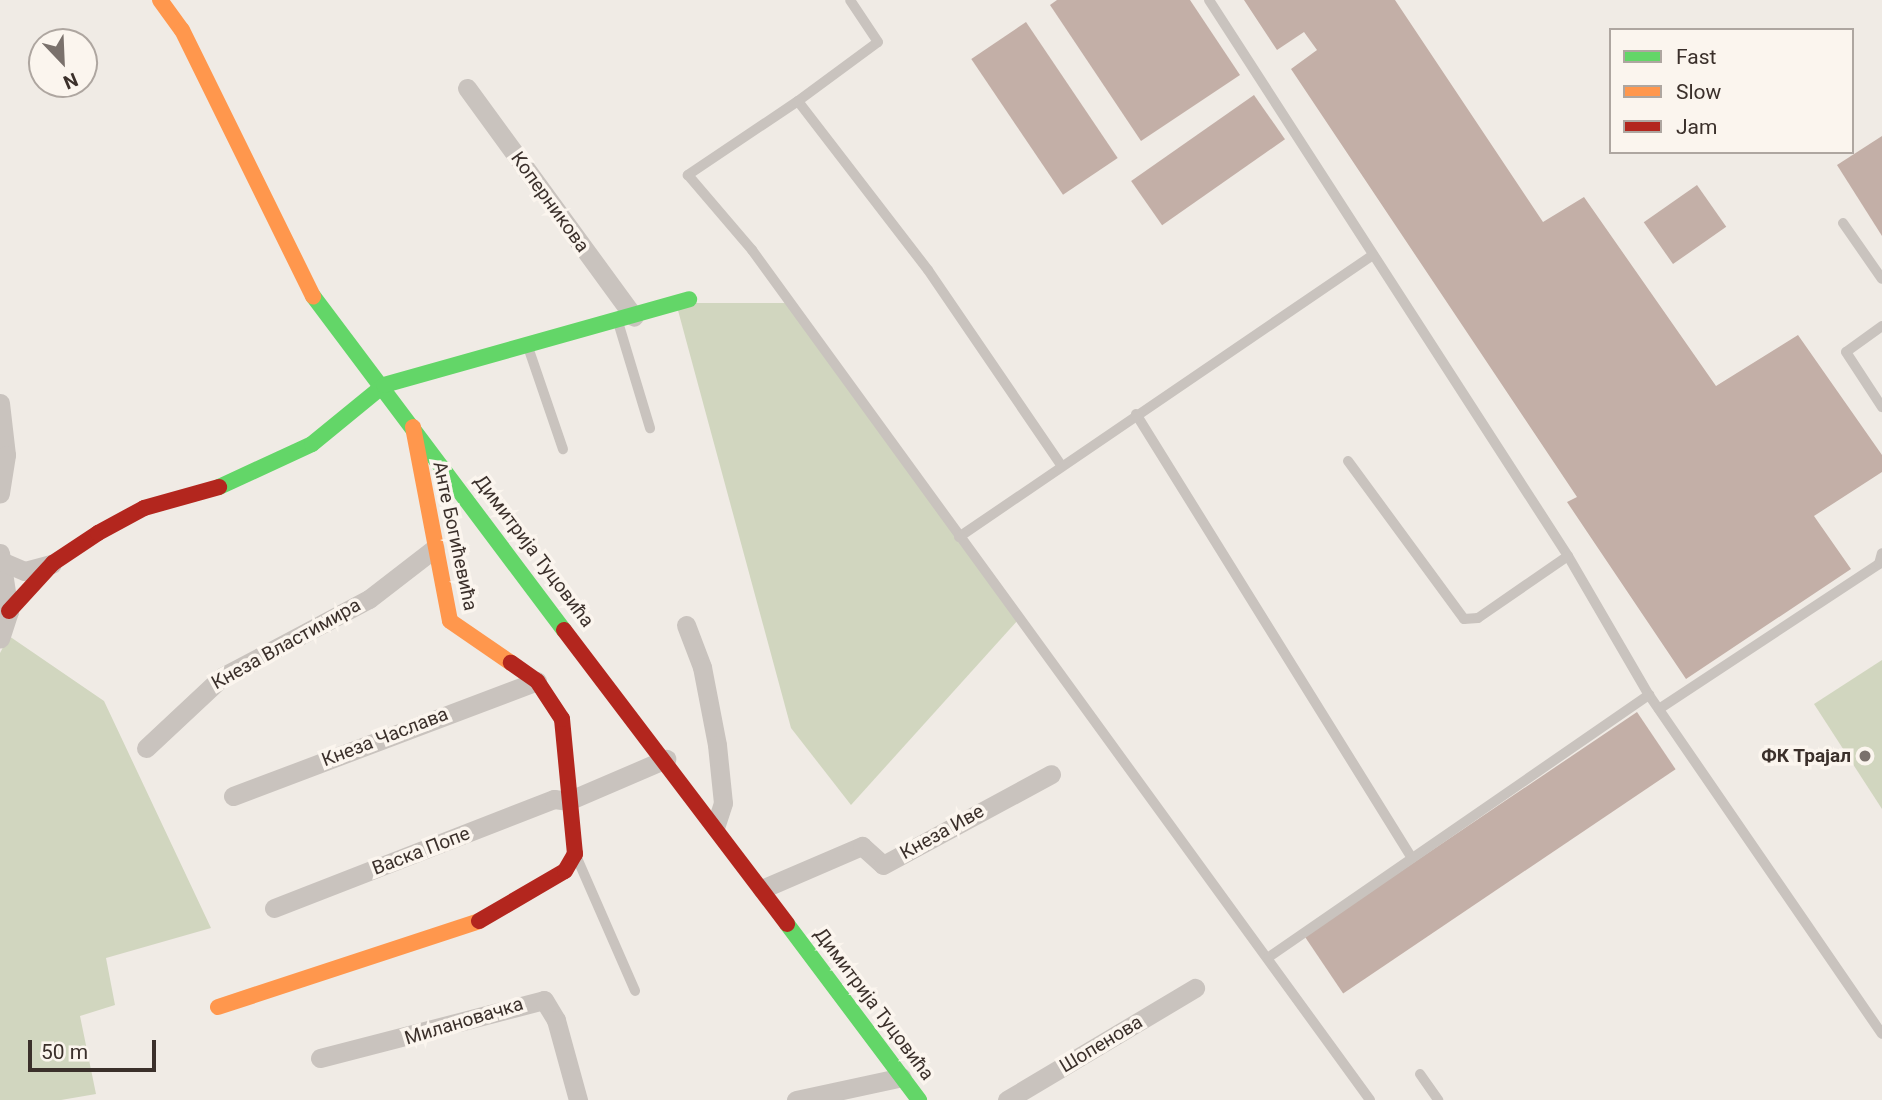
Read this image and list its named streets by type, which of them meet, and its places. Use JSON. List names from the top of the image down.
{
  "streets": {
    "street": [
      "Коперникова",
      "Анте Богићевића",
      "Димитрија Туцовића",
      "Кнеза Властимира",
      "Кнеза Часлава",
      "Кнеза Иве",
      "Васка Попе",
      "Милановачка",
      "Шопенова"
    ]
  },
  "crossings": [
    ["Анте Богићевића", "Димитрија Туцовића"],
    ["Анте Богићевића", "Кнеза Властимира"],
    ["Анте Богићевића", "Кнеза Часлава"],
    ["Анте Богићевића", "Васка Попе"],
    ["Димитрија Туцовића", "Кнеза Иве"],
    ["Димитрија Туцовића", "Васка Попе"]
  ],
  "places": ["ФК Трајал"],
  "legend": ["Fast", "Slow", "Jam"],
  "scale_bar": "50 m",
  "north": "bottom right"
}
